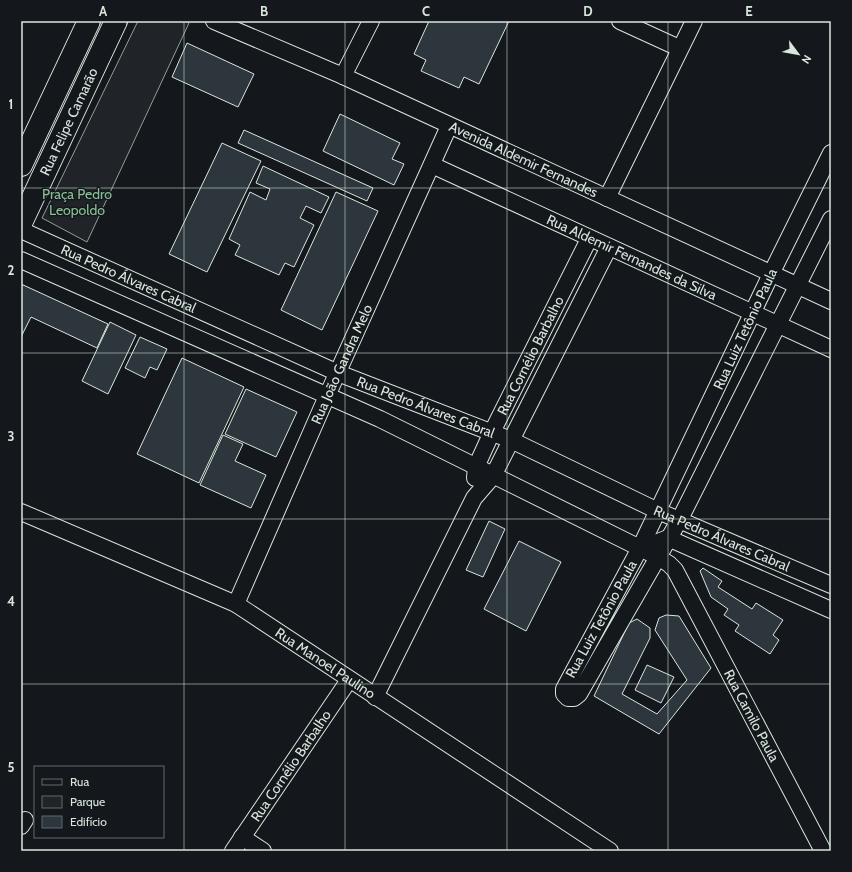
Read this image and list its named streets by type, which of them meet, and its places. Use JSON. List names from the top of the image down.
{
  "streets": {
    "main road": ["Rua Felipe Camarão"],
    "street": [
      "Avenida Aldemir Fernandes",
      "Rua Aldemir Fernandes da Silva",
      "Rua Pedro Álvares Cabral",
      "Rua Luiz Tetônio Paula",
      "Rua Cornélio Barbalho",
      "Rua João Gandra Melo",
      "Rua Manoel Paulino",
      "Rua Camilo Paula"
    ]
  },
  "crossings": [
    ["Avenida Aldemir Fernandes", "Rua Luiz Tetônio Paula"],
    ["Avenida Aldemir Fernandes", "Rua João Gandra Melo"],
    ["Rua Aldemir Fernandes da Silva", "Rua Luiz Tetônio Paula"],
    ["Rua Aldemir Fernandes da Silva", "Rua Cornélio Barbalho"],
    ["Rua Aldemir Fernandes da Silva", "Rua João Gandra Melo"],
    ["Rua Pedro Álvares Cabral", "Rua Luiz Tetônio Paula"],
    ["Rua Pedro Álvares Cabral", "Rua Cornélio Barbalho"],
    ["Rua Pedro Álvares Cabral", "Rua João Gandra Melo"],
    ["Rua Pedro Álvares Cabral", "Rua Camilo Paula"],
    ["Rua Cornélio Barbalho", "Rua Manoel Paulino"],
    ["Rua João Gandra Melo", "Rua Manoel Paulino"]
  ],
  "parks": ["Praça Pedro Leopoldo"],
  "legend": ["Rua", "Parque", "Edifício"],
  "north": "bottom right",
  "grid": {
    "columns": [
      "A",
      "B",
      "C",
      "D",
      "E"
    ],
    "rows": [
      "1",
      "2",
      "3",
      "4",
      "5"
    ]
  }
}
